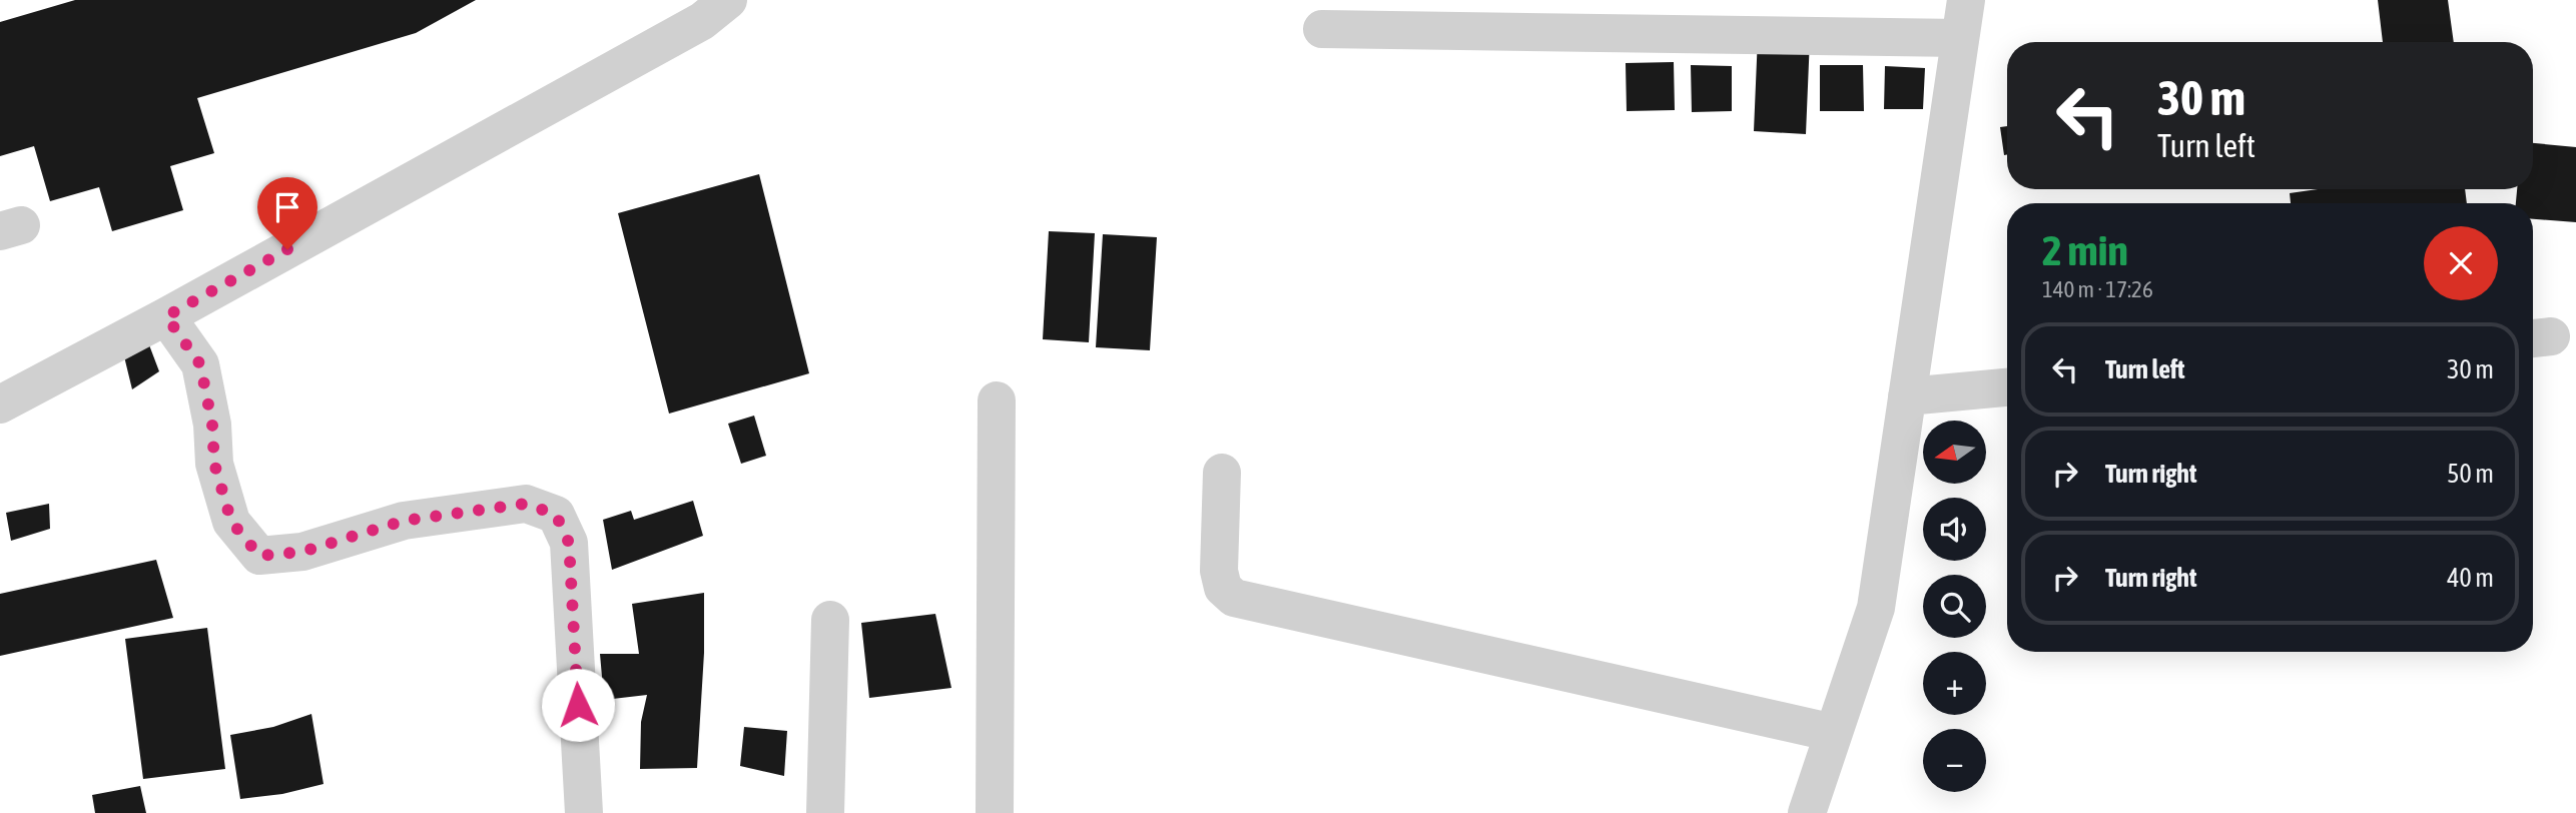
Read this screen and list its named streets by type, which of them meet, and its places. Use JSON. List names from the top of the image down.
{
  "north": "left",
  "page": {
    "turn": ["30 m", "Turn left"],
    "heading": ["2 min", "140 m · 17:26"],
    "list": [
      {
        "name": "Turn left",
        "value": "30 m"
      },
      {
        "name": "Turn right",
        "value": "50 m"
      },
      {
        "name": "Turn right",
        "value": "40 m"
      }
    ],
    "map_buttons": ["+", "−"]
  }
}
